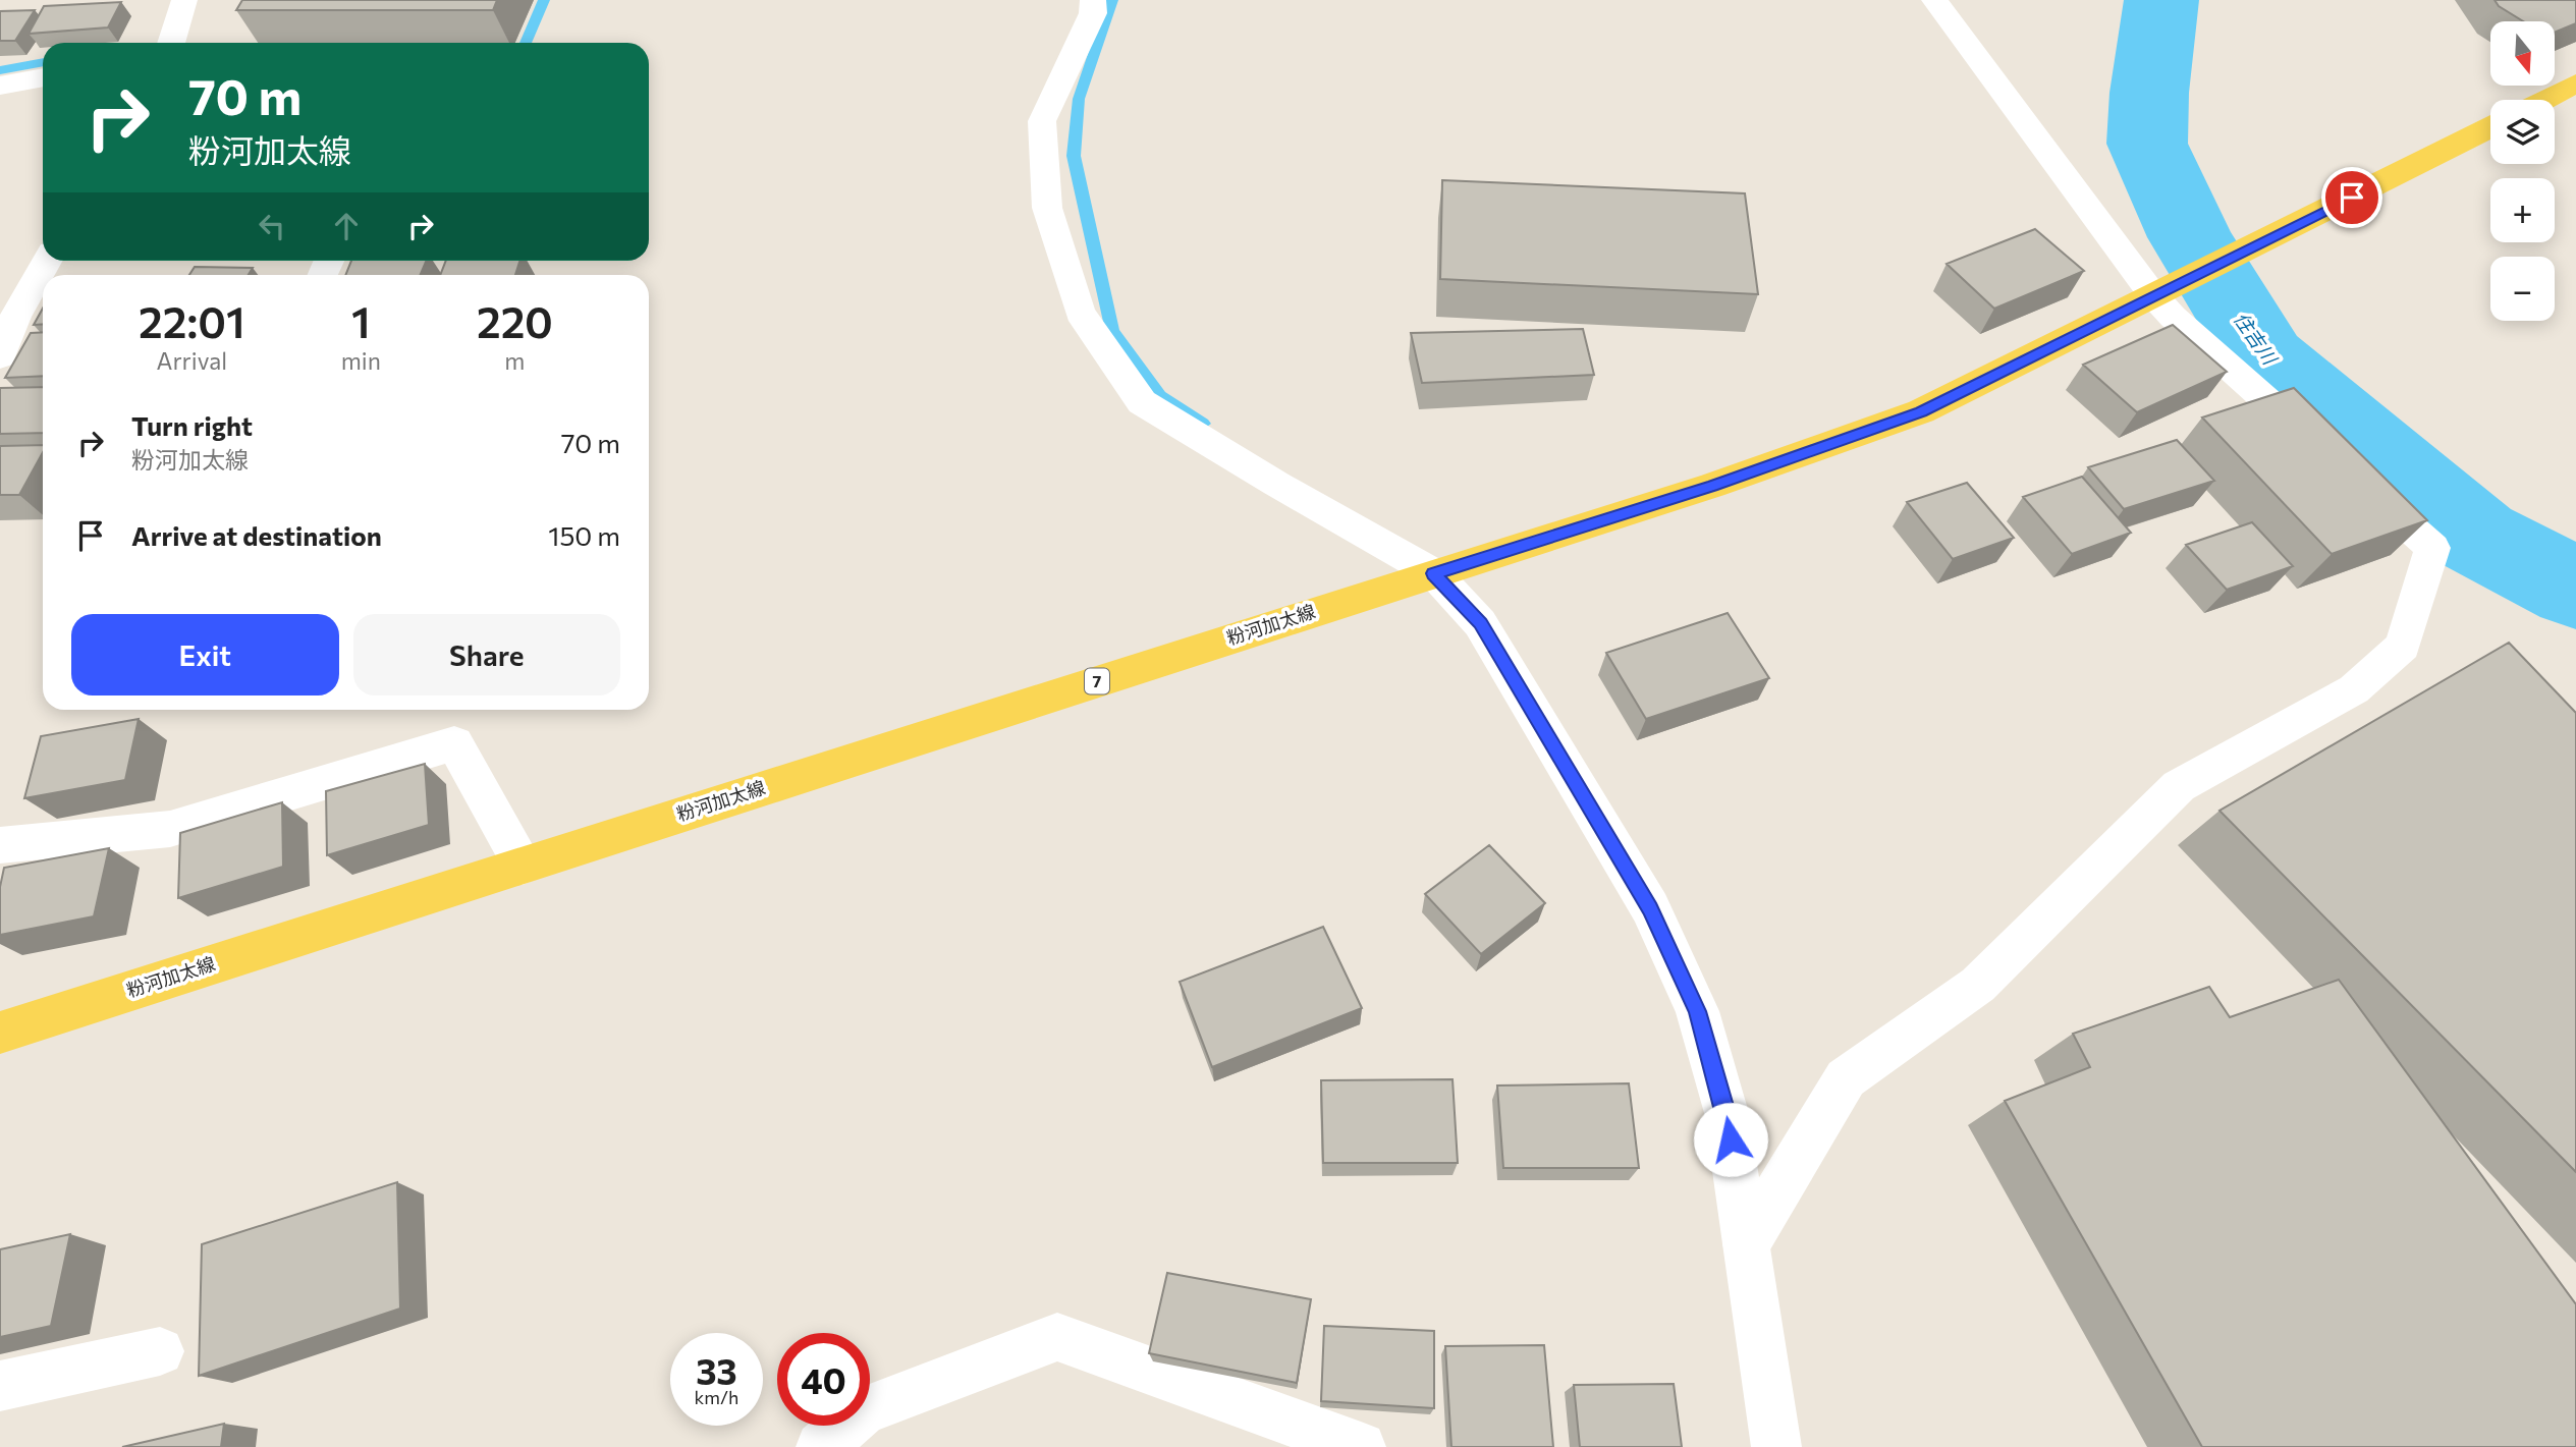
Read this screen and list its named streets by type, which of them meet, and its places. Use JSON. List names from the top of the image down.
{
  "streets": {
    "main road": ["粉河加太線", "7"]
  },
  "water": ["住吉川"],
  "north": "bottom",
  "page": {
    "map_buttons": ["+", "−"],
    "turn": ["70 m", "粉河加太線"],
    "eta": [
      "22:01",
      "Arrival",
      "1",
      "min",
      "220",
      "m"
    ],
    "list": [
      {
        "name": "Turn right",
        "note": "粉河加太線",
        "value": "70 m"
      },
      {
        "name": "Arrive at destination",
        "value": "150 m"
      }
    ],
    "buttons": ["Exit", "Share"],
    "speed": "33 km/h",
    "limit": "40"
  }
}
